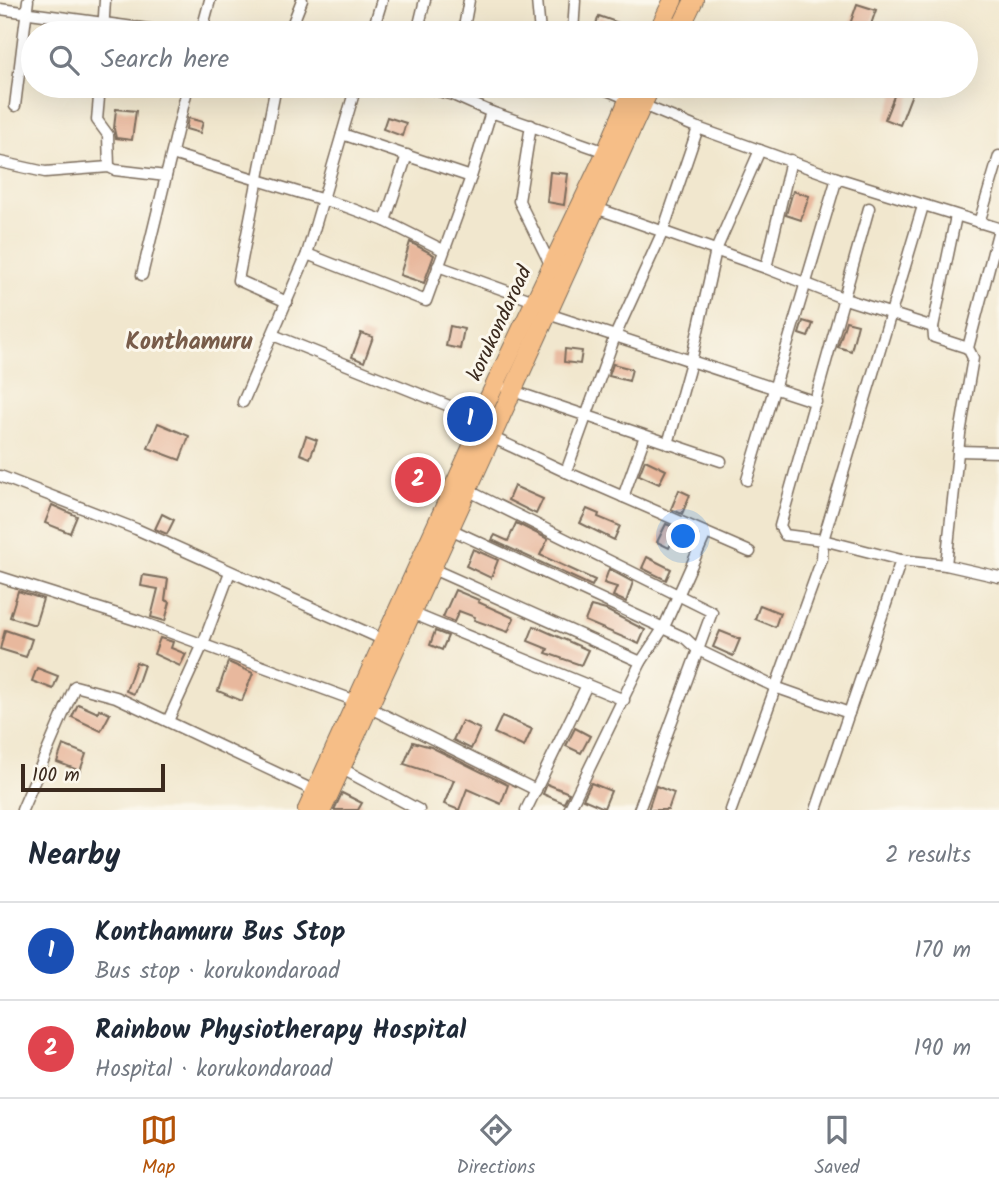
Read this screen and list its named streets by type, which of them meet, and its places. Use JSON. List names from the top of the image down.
{
  "streets": {
    "main road": ["korukondaroad"]
  },
  "districts": ["Konthamuru"],
  "scale_bar": "100 m",
  "page": {
    "search": "Search here",
    "pins": ["1", "2"],
    "scale": "100 m",
    "heading": ["Nearby", "2 results"],
    "list": [
      {
        "mark": "1",
        "name": "Konthamuru Bus Stop",
        "note": "Bus stop · korukondaroad",
        "value": "170 m"
      },
      {
        "mark": "2",
        "name": "Rainbow Physiotherapy Hospital",
        "note": "Hospital · korukondaroad",
        "value": "190 m"
      }
    ],
    "nav": ["Map", "Directions", "Saved"]
  }
}
